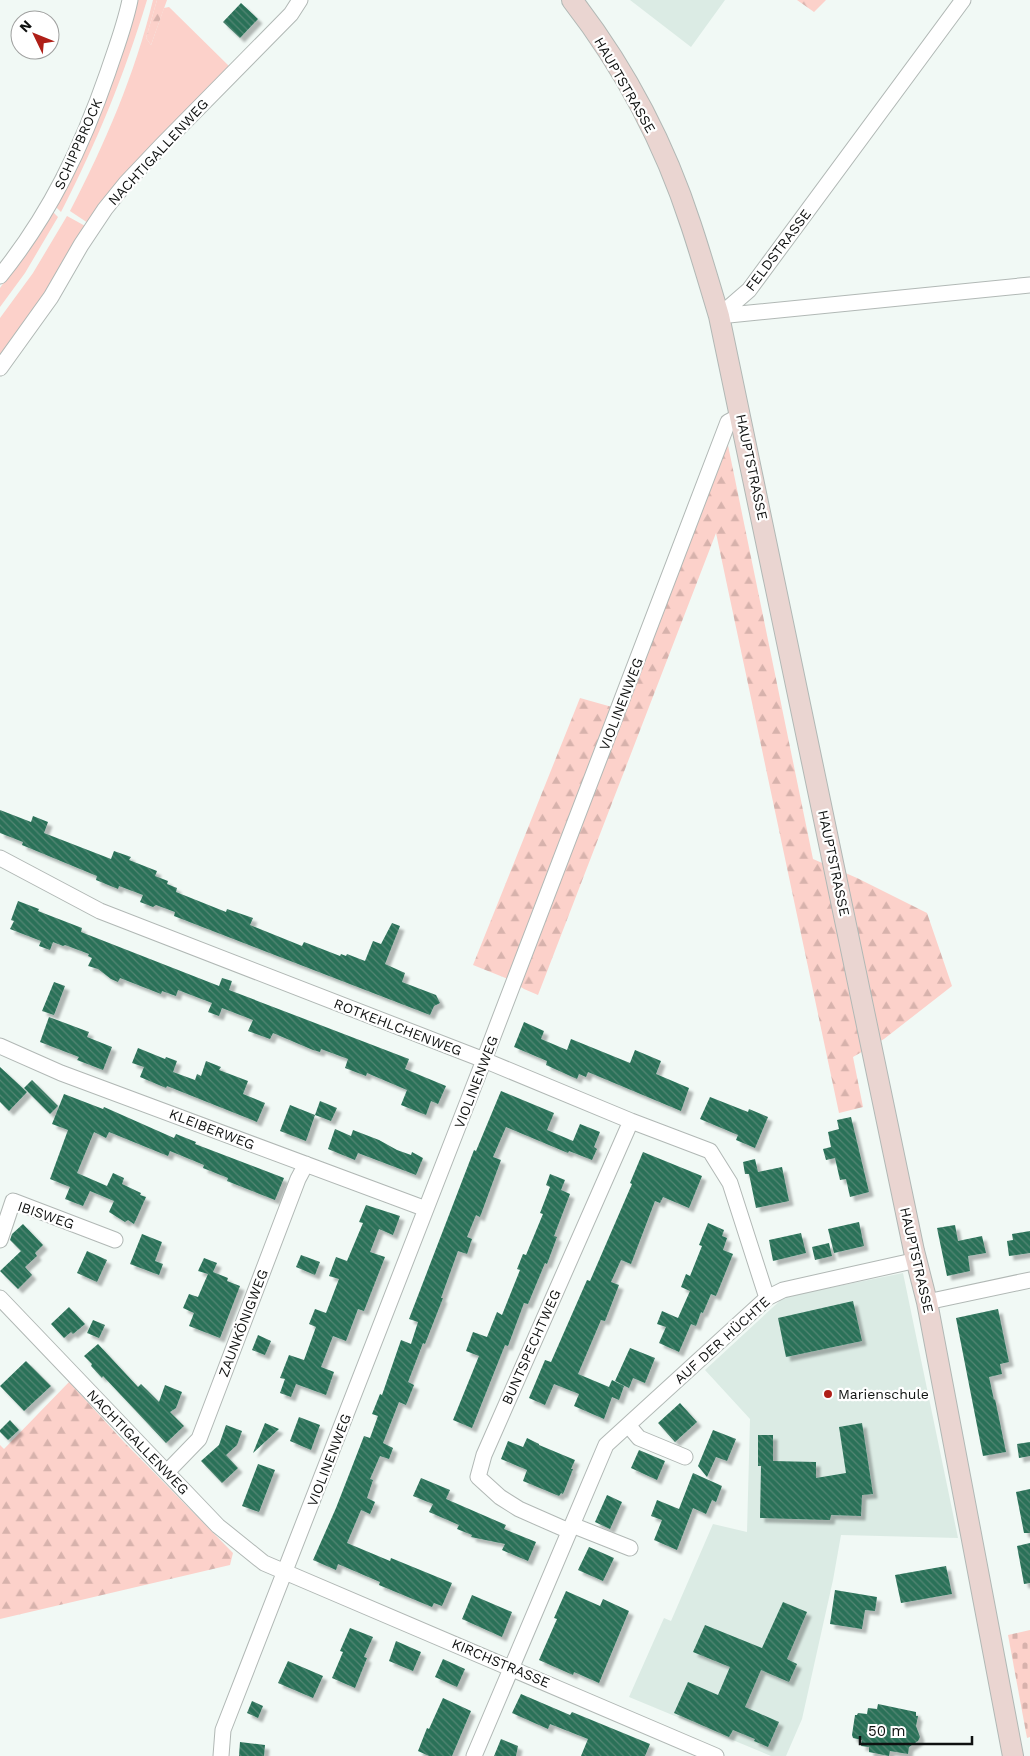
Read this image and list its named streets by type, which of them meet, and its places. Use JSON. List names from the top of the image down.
{
  "streets": {
    "street": [
      "HAUPTSTRASSE",
      "SCHIPPBROCK",
      "NACHTIGALLENWEG",
      "FELDSTRASSE",
      "VIOLINENWEG",
      "ROTKEHLCHENWEG",
      "KLEIBERWEG",
      "IBISWEG",
      "ZAUNKÖNIGWEG",
      "AUF DER HÜCHTE",
      "BUNTSPECHTWEG",
      "KIRCHSTRASSE"
    ]
  },
  "crossings": [
    ["HAUPTSTRASSE", "FELDSTRASSE"],
    ["HAUPTSTRASSE", "VIOLINENWEG"],
    ["HAUPTSTRASSE", "AUF DER HÜCHTE"],
    ["NACHTIGALLENWEG", "VIOLINENWEG"],
    ["NACHTIGALLENWEG", "ZAUNKÖNIGWEG"],
    ["NACHTIGALLENWEG", "KIRCHSTRASSE"],
    ["VIOLINENWEG", "ROTKEHLCHENWEG"],
    ["VIOLINENWEG", "KLEIBERWEG"],
    ["VIOLINENWEG", "KIRCHSTRASSE"],
    ["ROTKEHLCHENWEG", "AUF DER HÜCHTE"],
    ["ROTKEHLCHENWEG", "BUNTSPECHTWEG"],
    ["KLEIBERWEG", "ZAUNKÖNIGWEG"],
    ["AUF DER HÜCHTE", "BUNTSPECHTWEG"],
    ["AUF DER HÜCHTE", "KIRCHSTRASSE"]
  ],
  "places": ["Marienschule"],
  "scale_bar": "50 m",
  "north": "top left"
}
